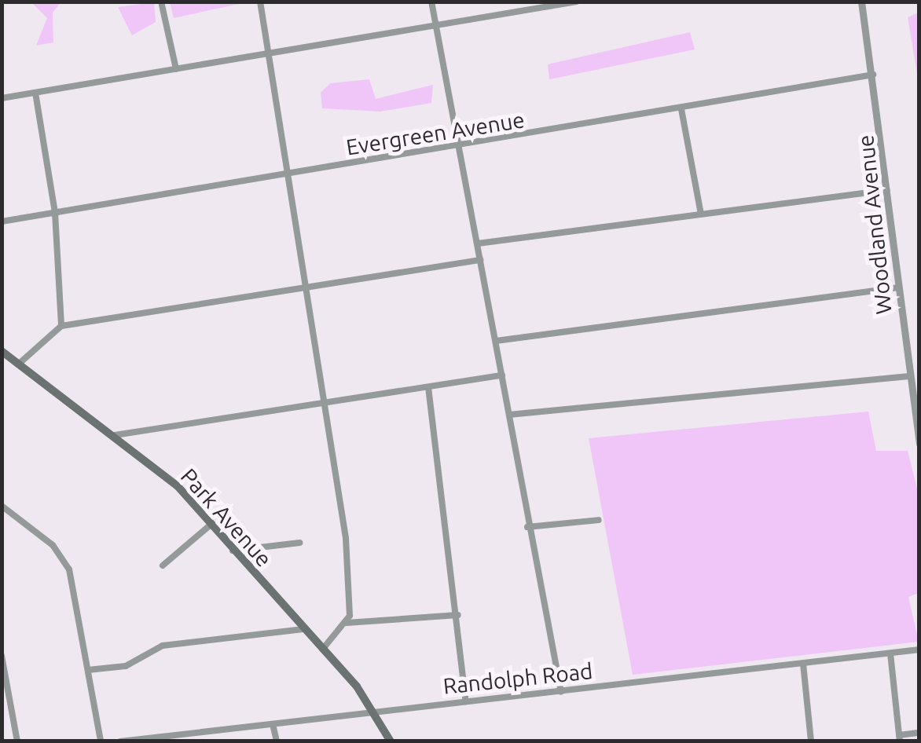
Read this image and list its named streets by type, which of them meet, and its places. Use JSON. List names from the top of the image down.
{
  "streets": {
    "main road": ["Park Avenue"],
    "street": ["Evergreen Avenue", "Woodland Avenue", "Randolph Road"]
  },
  "crossings": [
    ["Evergreen Avenue", "Woodland Avenue"],
    ["Park Avenue", "Randolph Road"]
  ]
}
